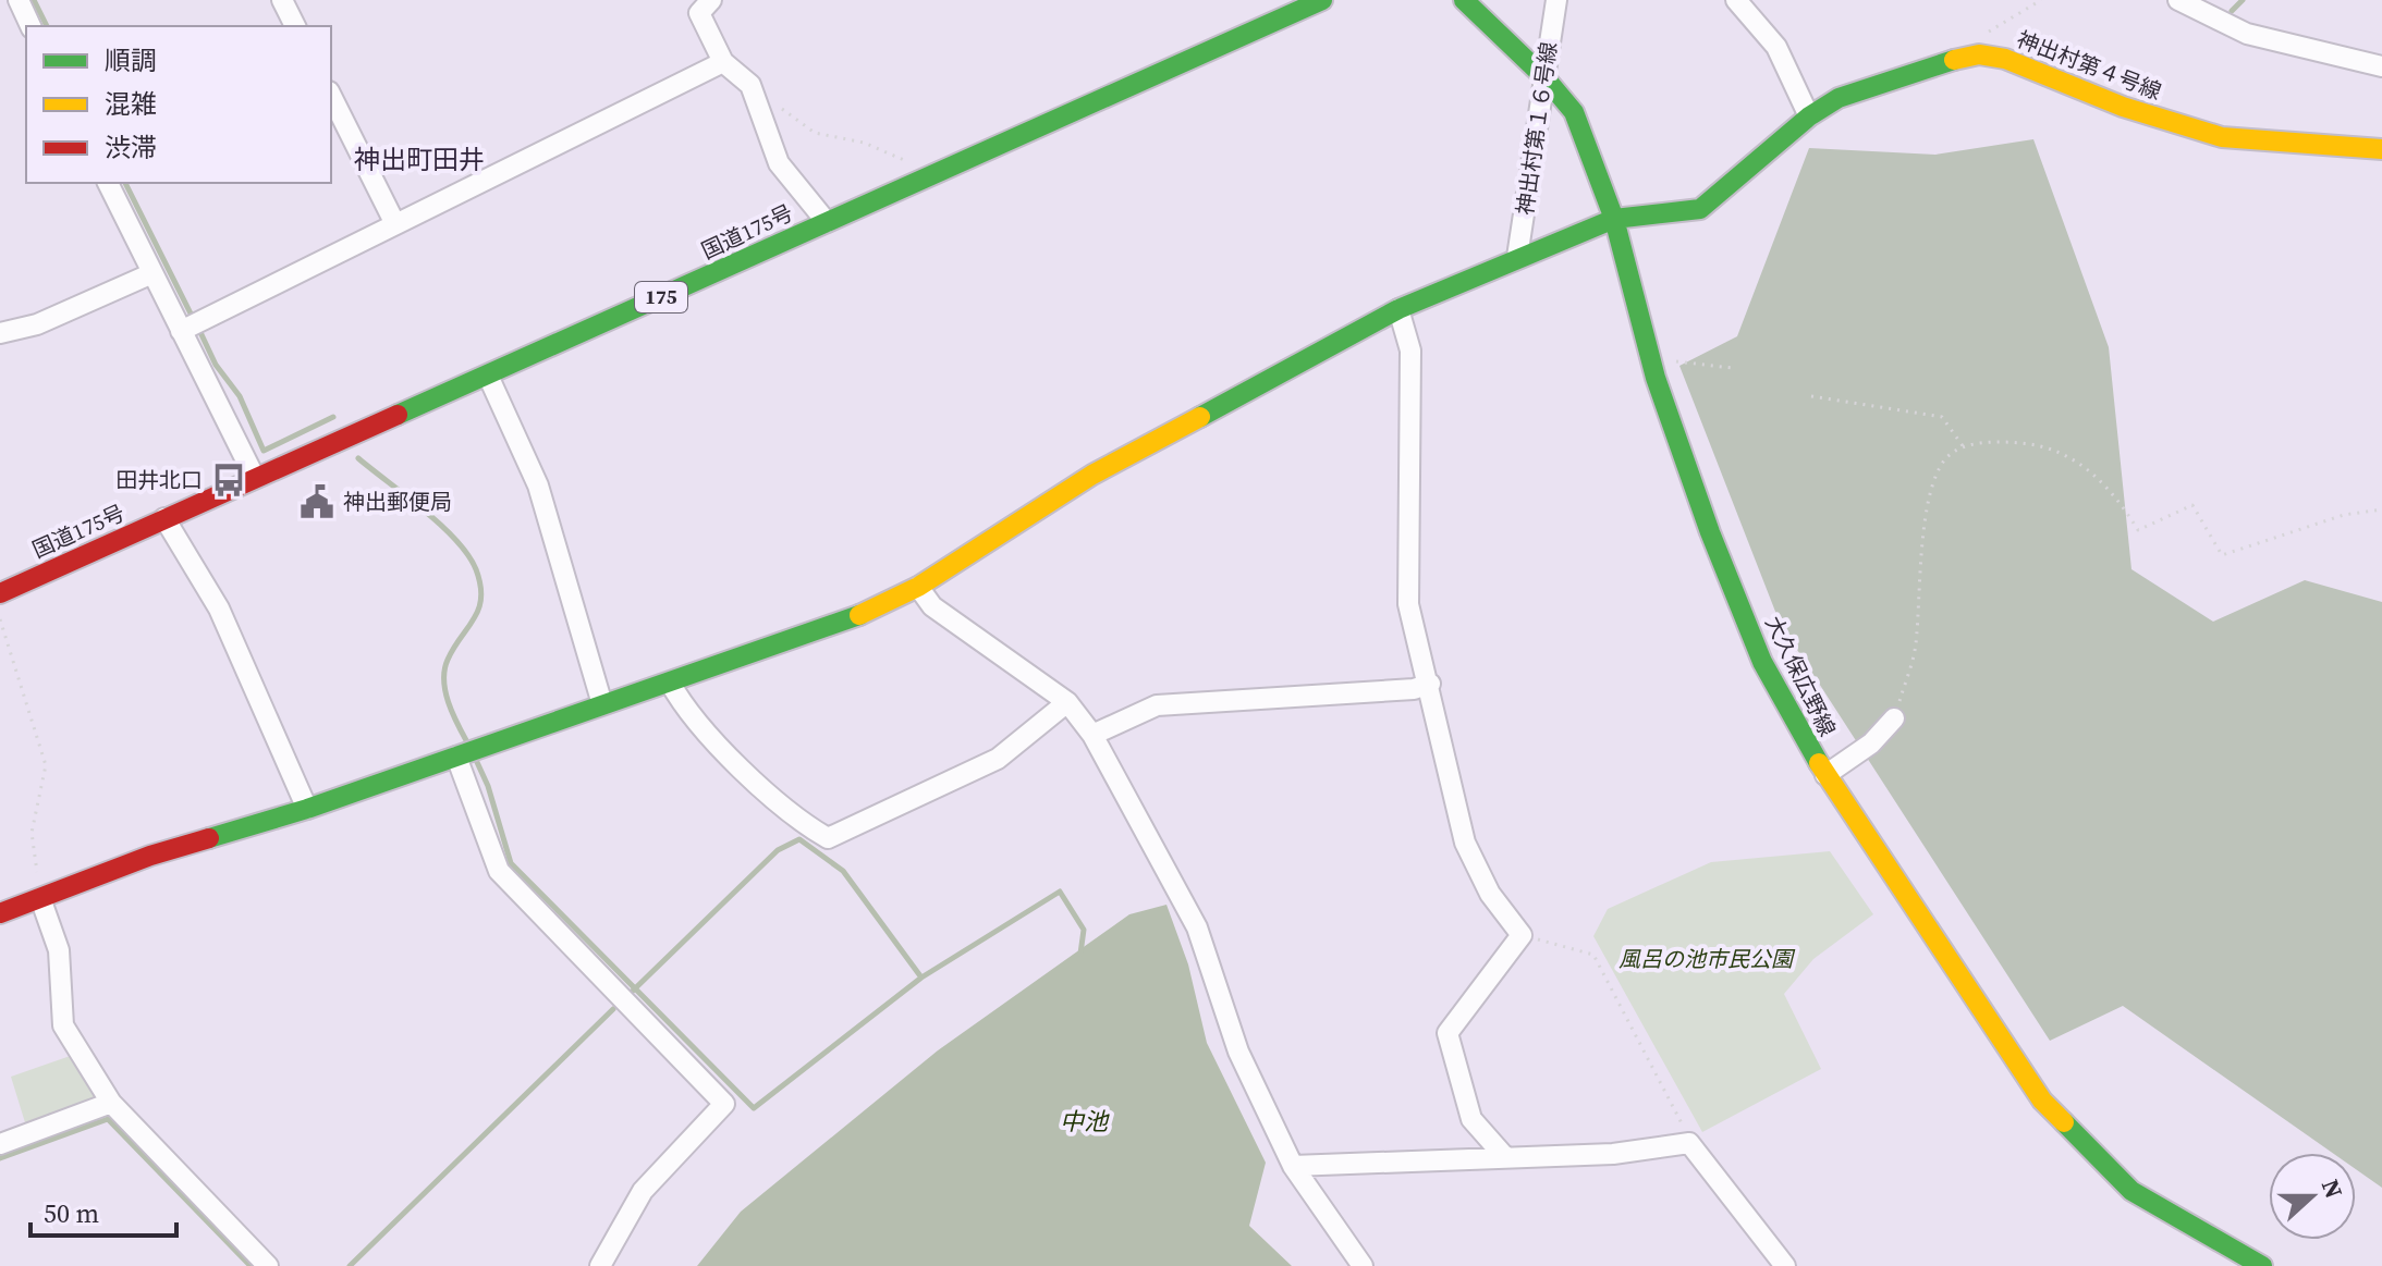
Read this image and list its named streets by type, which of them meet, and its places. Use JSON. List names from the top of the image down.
{
  "streets": {
    "main road": [
      "神出村第４号線",
      "国道175号",
      "175",
      "大久保広野線"
    ],
    "street": ["神出村第１６号線"]
  },
  "crossings": [
    ["神出村第４号線", "神出村第１６号線"],
    ["神出村第４号線", "大久保広野線"],
    ["神出村第１６号線", "大久保広野線"]
  ],
  "districts": ["神出町田井"],
  "water": ["中池"],
  "parks": ["風呂の池市民公園"],
  "places": {
    "bus stop": ["田井北口"],
    "public building": ["神出郵便局"]
  },
  "legend": ["順調", "混雑", "渋滞"],
  "scale_bar": "50 m",
  "north": "right"
}
